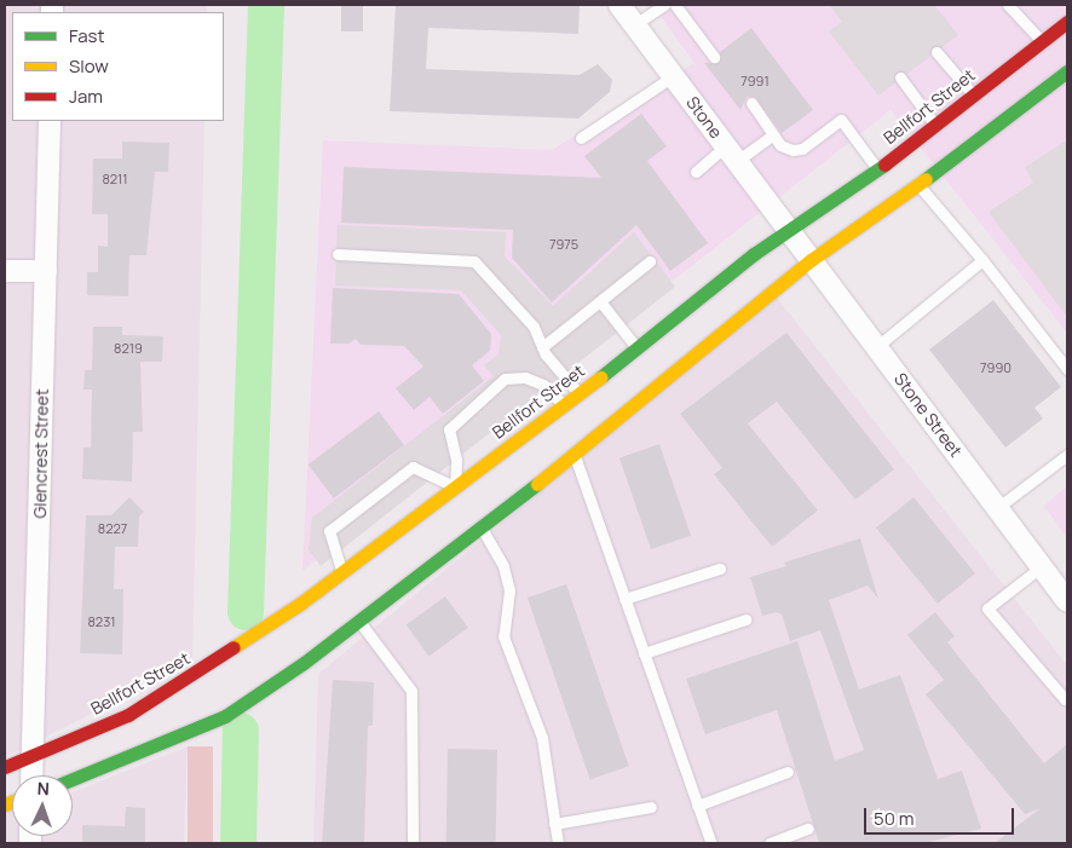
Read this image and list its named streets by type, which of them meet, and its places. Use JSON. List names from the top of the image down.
{
  "streets": {
    "main road": ["Bellfort Street"],
    "street": ["Stone", "Stone Street", "Glencrest Street"]
  },
  "crossings": [
    ["Bellfort Street", "Stone"],
    ["Bellfort Street", "Stone Street"],
    ["Bellfort Street", "Glencrest Street"],
    ["Stone", "Stone Street"]
  ],
  "house_numbers": [
    "7991",
    "8211",
    "7975",
    "8219",
    "7990",
    "8227",
    "8231"
  ],
  "legend": ["Fast", "Slow", "Jam"],
  "scale_bar": "50 m",
  "north": "top"
}
